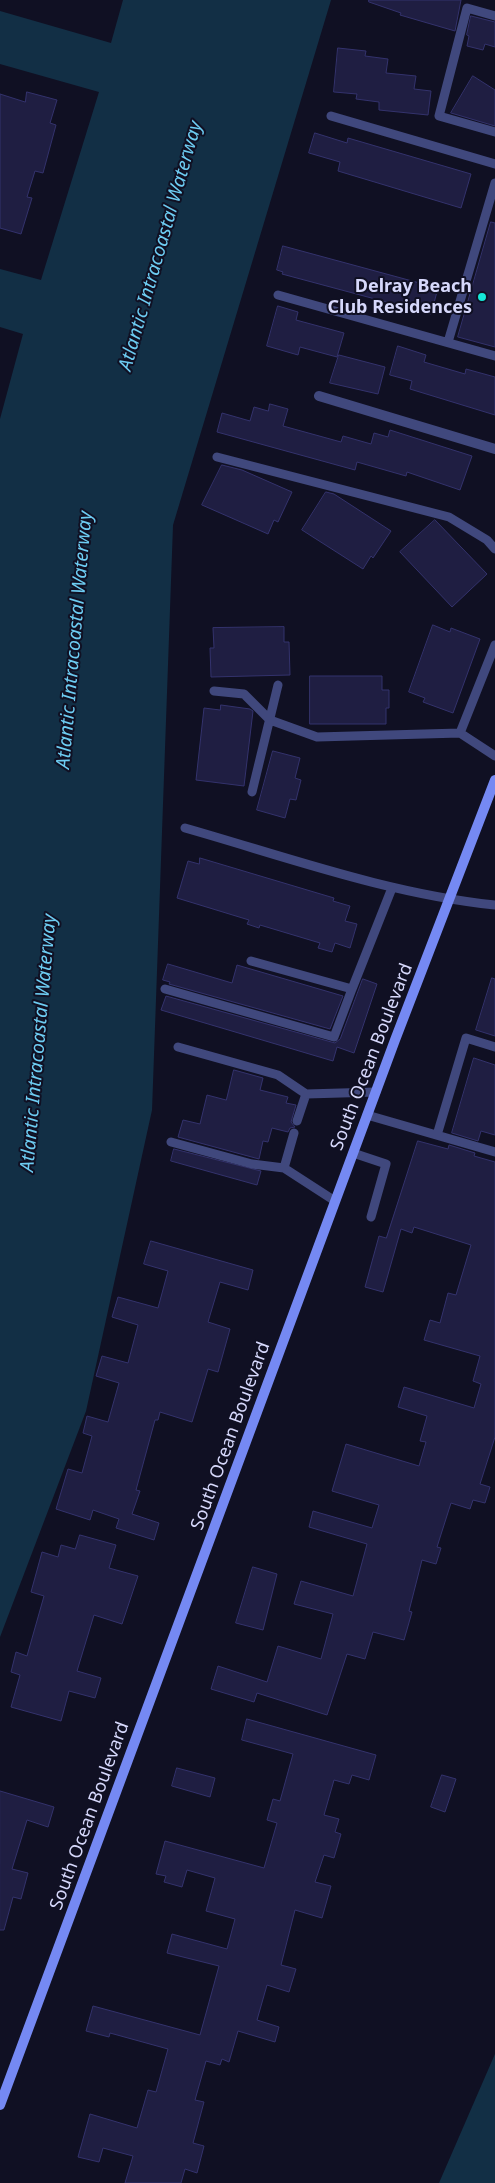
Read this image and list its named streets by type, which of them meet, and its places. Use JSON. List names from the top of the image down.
{
  "streets": {
    "main road": ["South Ocean Boulevard"]
  },
  "water": ["Atlantic Intracoastal Waterway"],
  "places": ["Delray Beach Club Residences"]
}
